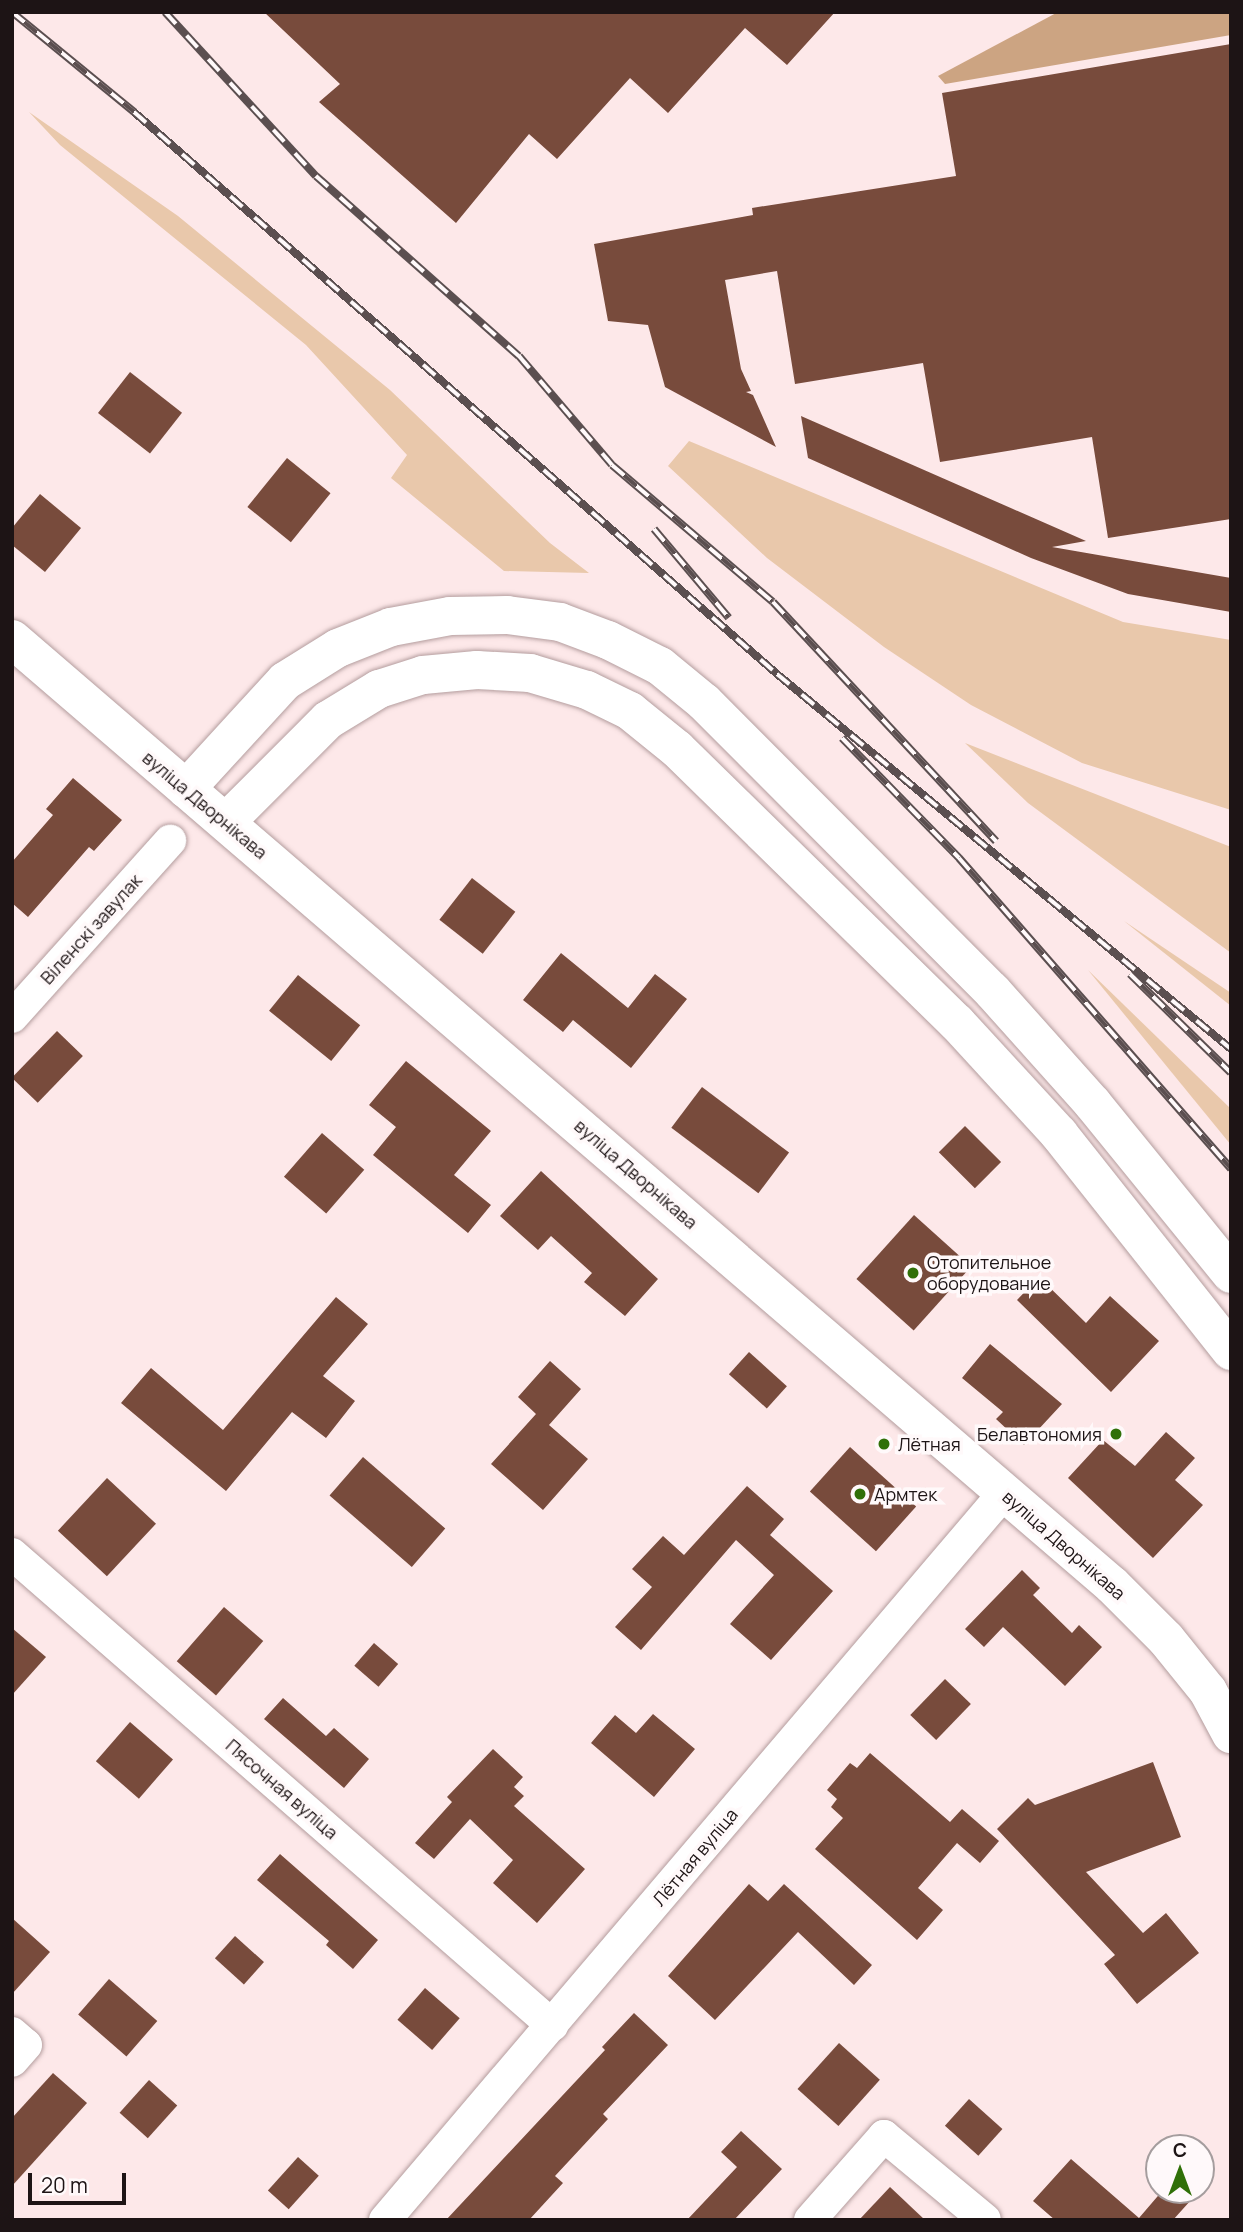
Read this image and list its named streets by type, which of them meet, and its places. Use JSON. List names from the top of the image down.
{
  "streets": {
    "main road": ["вуліца Дворнікава"],
    "street": ["Віленскі завулак", "Пясочная вуліца", "Лётная вуліца"]
  },
  "crossings": [
    ["вуліца Дворнікава", "Лётная вуліца"],
    ["Пясочная вуліца", "Лётная вуліца"]
  ],
  "places": [
    "Отопительное оборудование",
    "Белавтономия",
    "Лётная",
    "Армтек"
  ],
  "scale_bar": "20 m",
  "north": "top"
}
